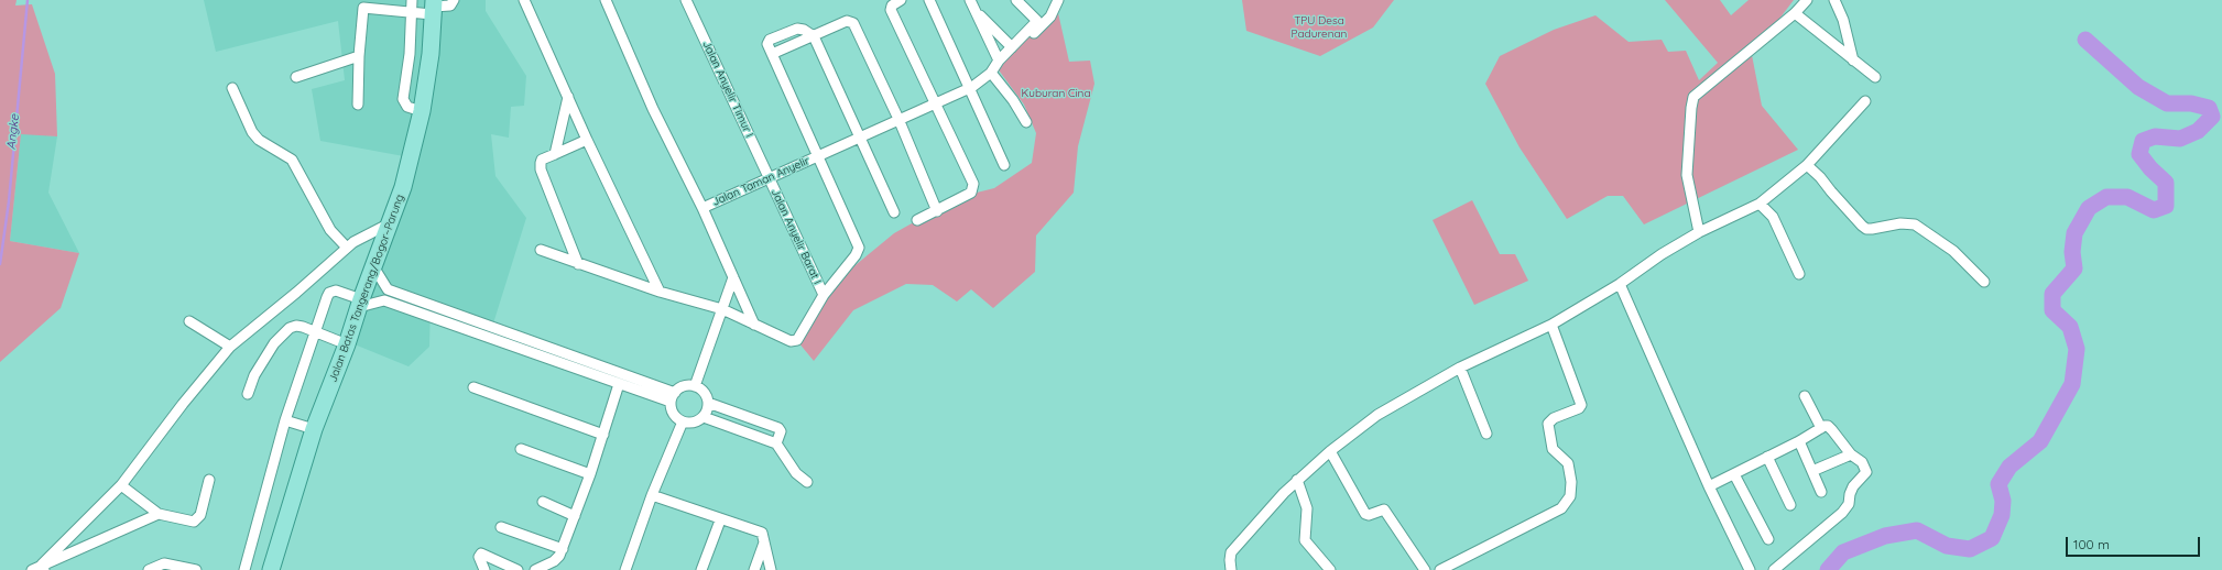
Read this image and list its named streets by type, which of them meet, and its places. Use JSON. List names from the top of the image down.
{
  "streets": {
    "main road": ["Jalan Batas Tangerang/Bogor–Parung"],
    "street": ["Jalan Anyelir Timur I", "Jalan Taman Anyelir", "Jalan Anyelir Barat I"]
  },
  "crossings": [
    ["Jalan Anyelir Timur I", "Jalan Taman Anyelir"],
    ["Jalan Anyelir Timur I", "Jalan Anyelir Barat I"],
    ["Jalan Taman Anyelir", "Jalan Anyelir Barat I"]
  ],
  "water": ["Angke"],
  "parks": ["TPU Desa Padurenan", "Kuburan Cina"],
  "scale_bar": "100 m"
}
